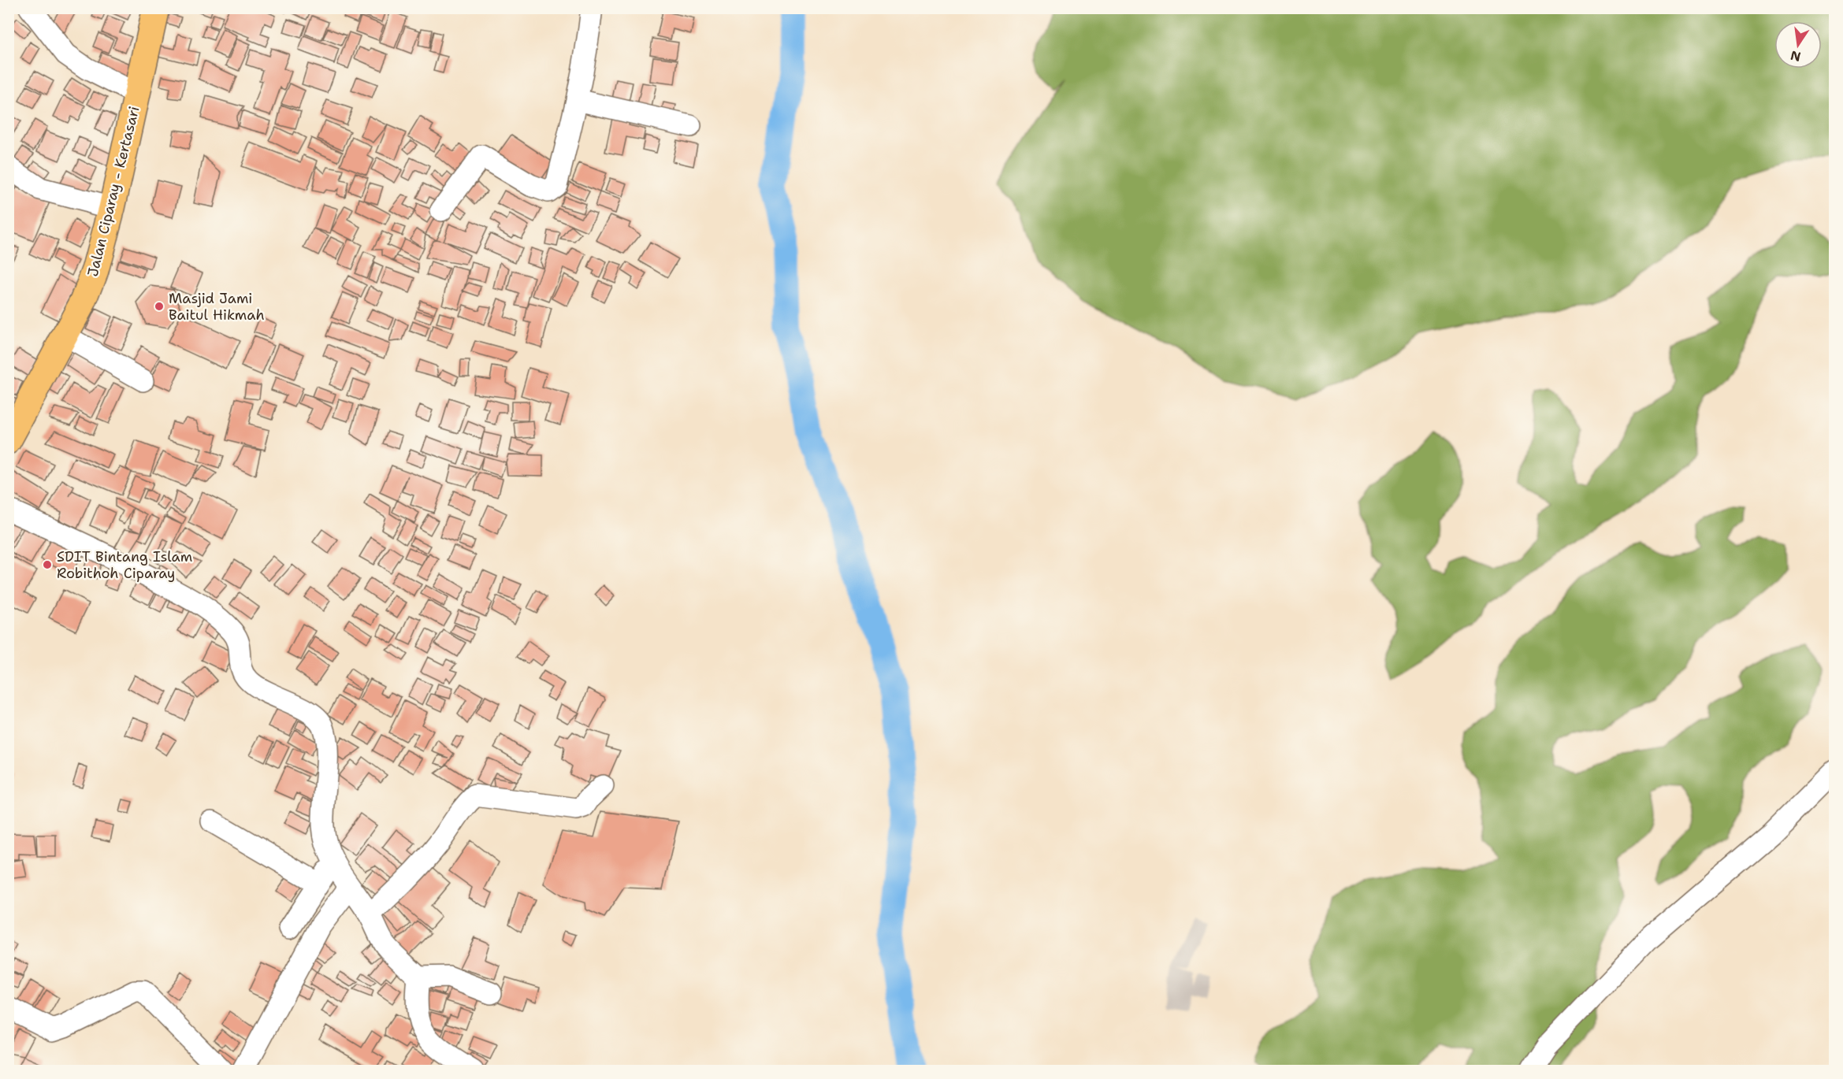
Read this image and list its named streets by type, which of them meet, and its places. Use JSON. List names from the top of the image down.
{
  "streets": {
    "main road": ["Jalan Ciparay - Kertasari"]
  },
  "places": ["Masjid Jami Baitul Hikmah", "SDIT Bintang Islam Robithoh Ciparay"],
  "north": "bottom"
}
